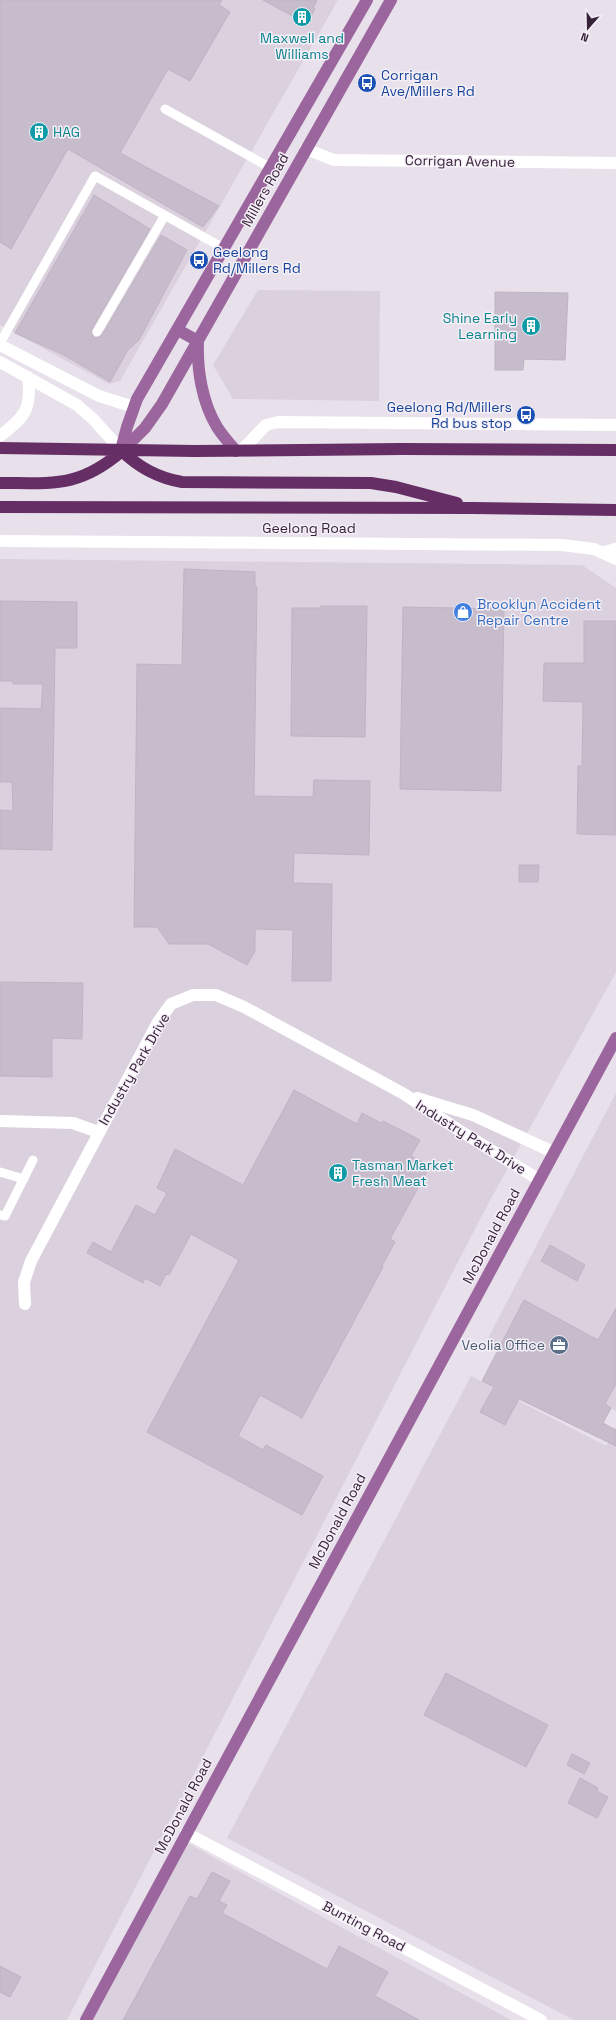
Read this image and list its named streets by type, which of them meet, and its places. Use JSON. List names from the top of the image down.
{
  "streets": {
    "highway": ["Geelong Road"],
    "main road": ["Millers Road", "McDonald Road"],
    "street": ["Corrigan Avenue", "Industry Park Drive", "Bunting Road"]
  },
  "crossings": [
    ["Corrigan Avenue", "Millers Road"],
    ["Industry Park Drive", "McDonald Road"],
    ["McDonald Road", "Bunting Road"]
  ],
  "places": {
    "building": [
      "Maxwell and Williams",
      "HAG",
      "Shine Early Learning",
      "Tasman Market Fresh Meat"
    ],
    "bus stop": ["Corrigan Ave/Millers Rd", "Geelong Rd/Millers Rd", "Geelong Rd/Millers Rd bus stop"],
    "shop": ["Brooklyn Accident Repair Centre"],
    "office": ["Veolia Office"]
  },
  "north": "bottom"
}
